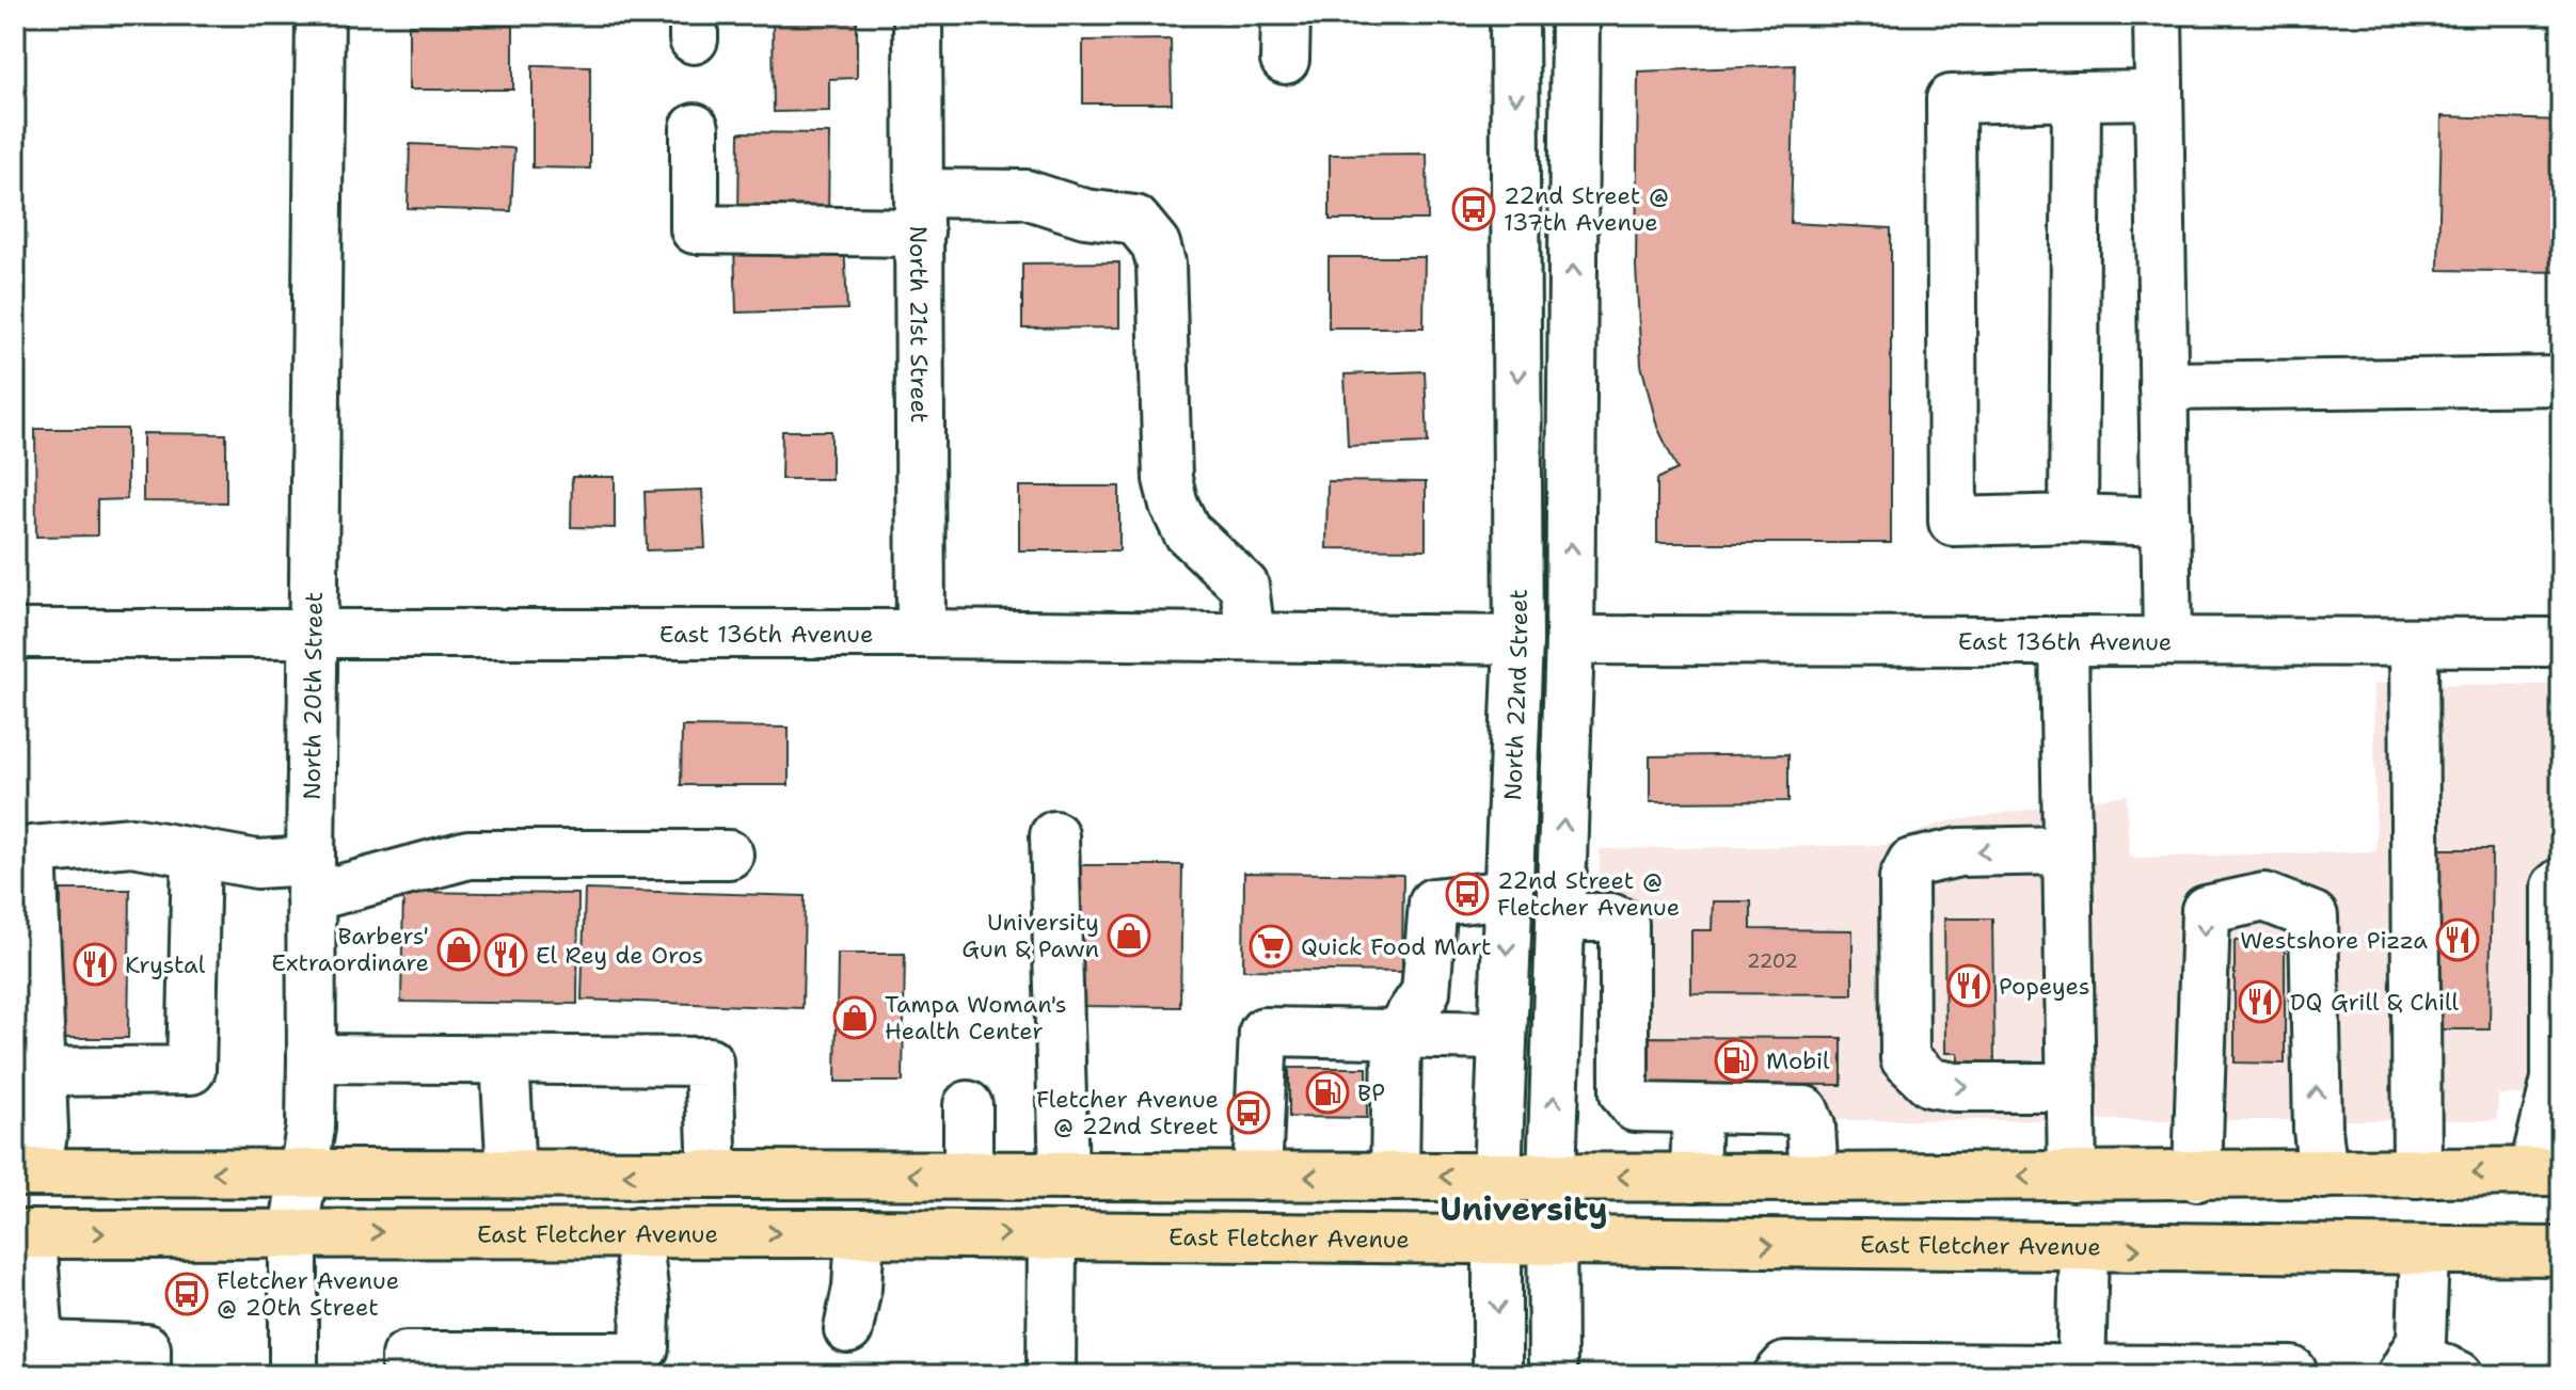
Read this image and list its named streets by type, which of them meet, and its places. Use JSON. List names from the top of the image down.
{
  "streets": {
    "main road": ["East Fletcher Avenue"],
    "street": [
      "North 21st Street",
      "East 136th Avenue",
      "North 20th Street",
      "North 22nd Street"
    ]
  },
  "crossings": [
    ["North 21st Street", "East 136th Avenue"],
    ["East 136th Avenue", "North 20th Street"],
    ["East 136th Avenue", "North 22nd Street"],
    ["North 20th Street", "East Fletcher Avenue"],
    ["North 22nd Street", "East Fletcher Avenue"]
  ],
  "districts": ["University"],
  "places": {
    "bus stop": [
      "22nd Street @ 137th Avenue",
      "22nd Street @ Fletcher Avenue",
      "Fletcher Avenue @ 22nd Street",
      "Fletcher Avenue @ 20th Street"
    ],
    "shop": ["University Gun & Pawn", "Barbers' Extraordinare", "Tampa Woman's Health Center"],
    "restaurant": [
      "Westshore Pizza",
      "El Rey de Oros",
      "Krystal",
      "Popeyes",
      "DQ Grill & Chill"
    ],
    "supermarket": ["Quick Food Mart"],
    "fuel station": ["Mobil", "BP"]
  },
  "house_numbers": ["2202"]
}
